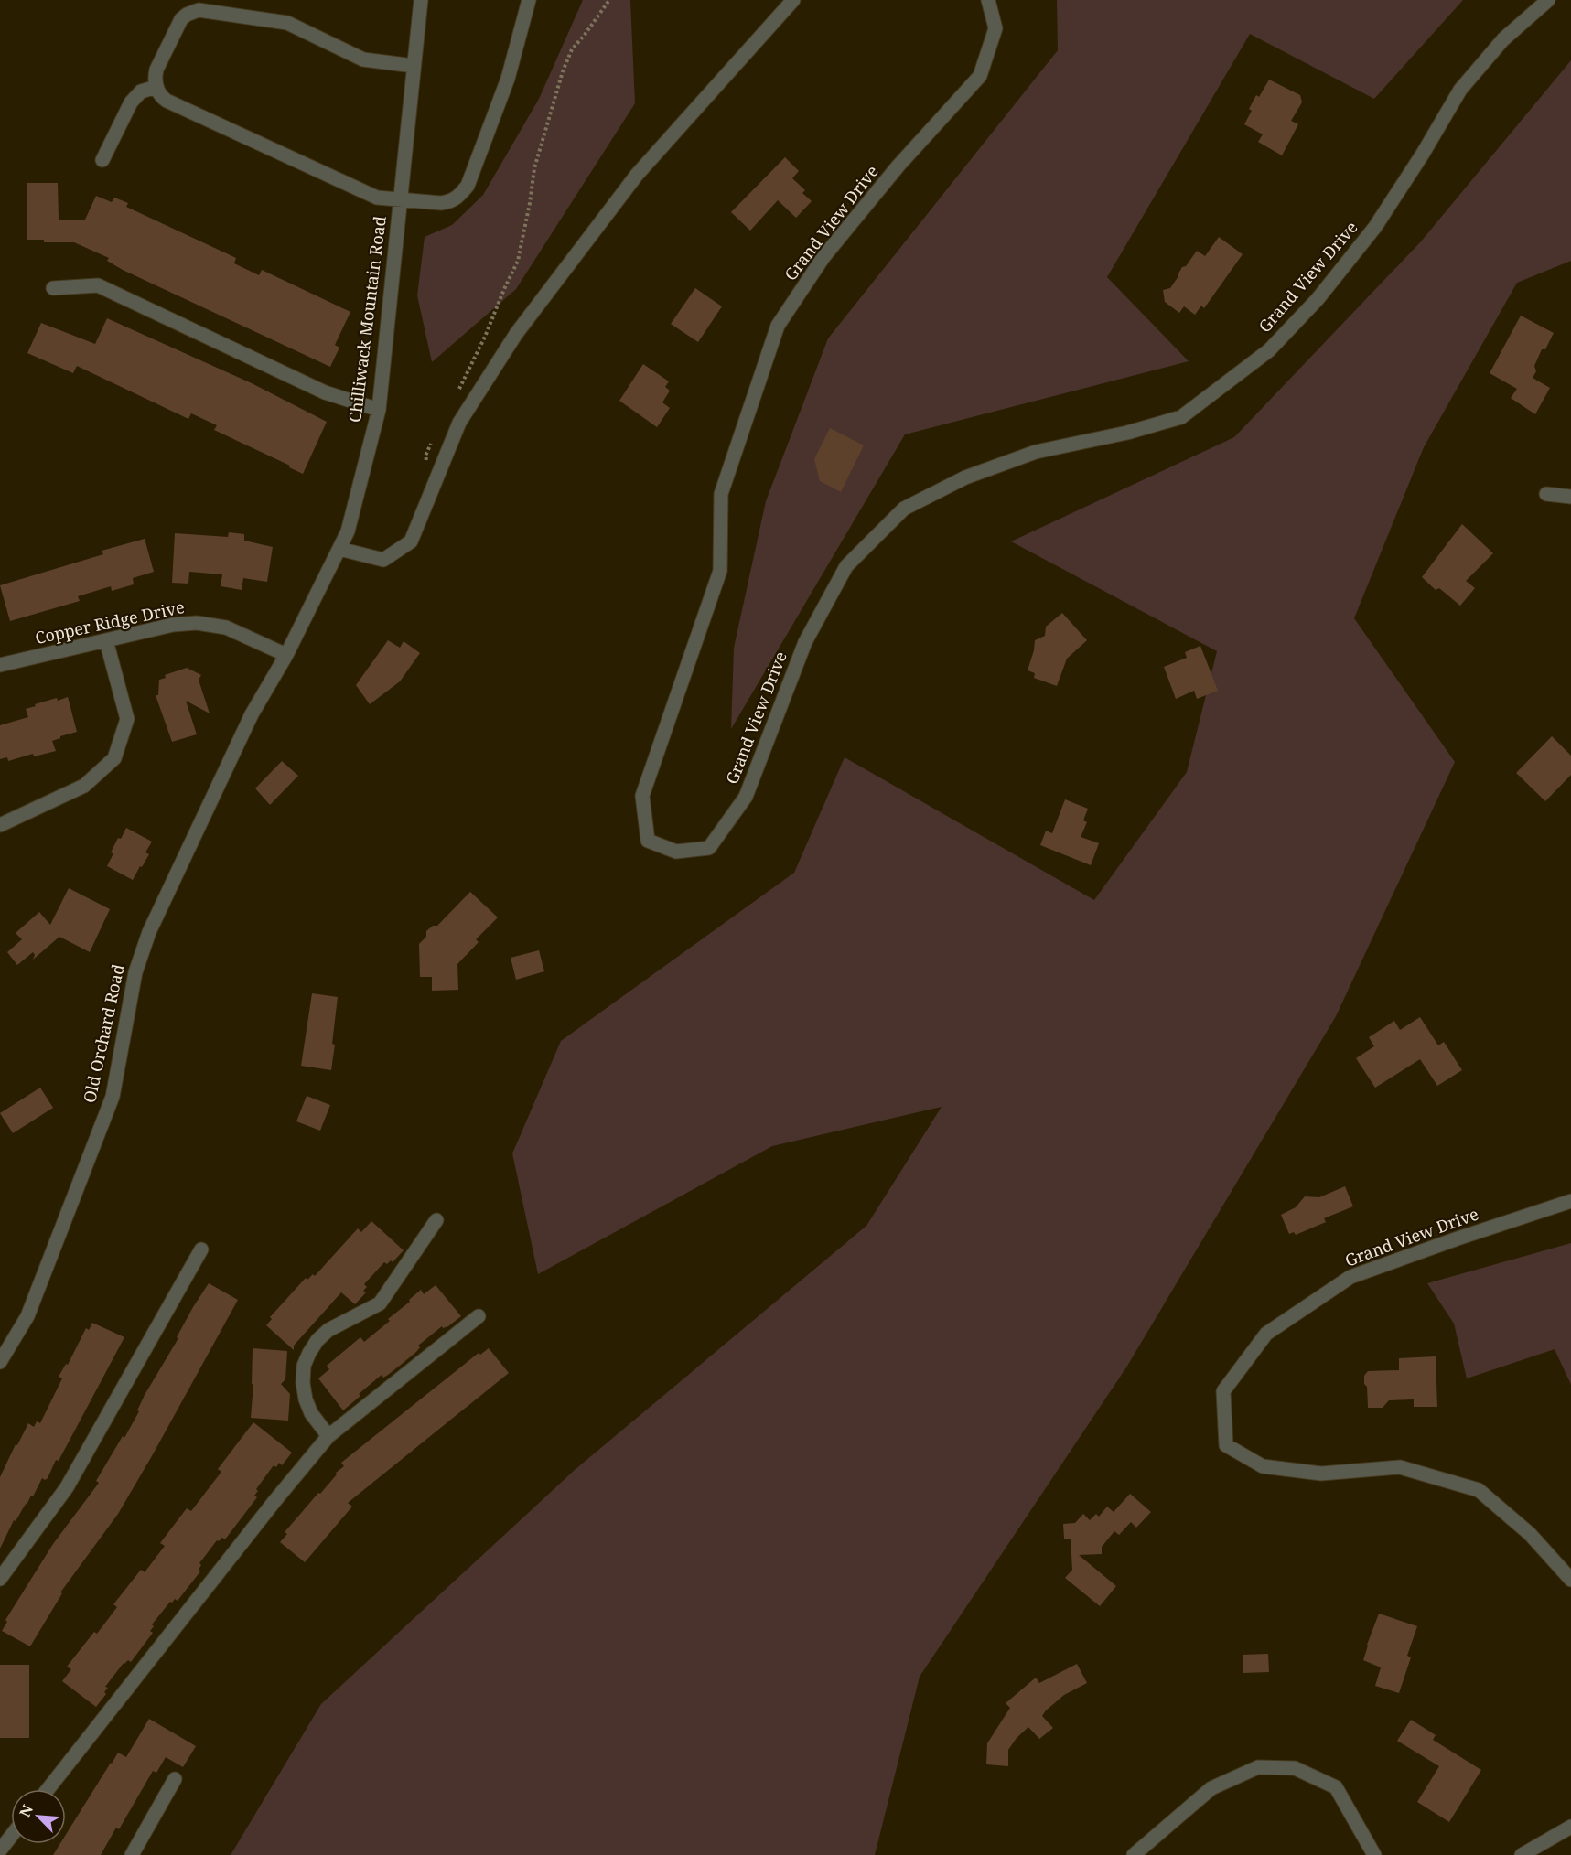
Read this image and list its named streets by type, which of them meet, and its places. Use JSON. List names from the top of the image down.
{
  "streets": {
    "street": [
      "Grand View Drive",
      "Chilliwack Mountain Road",
      "Copper Ridge Drive",
      "Old Orchard Road"
    ]
  },
  "crossings": [
    ["Chilliwack Mountain Road", "Copper Ridge Drive"],
    ["Chilliwack Mountain Road", "Old Orchard Road"]
  ],
  "north": "top left"
}
